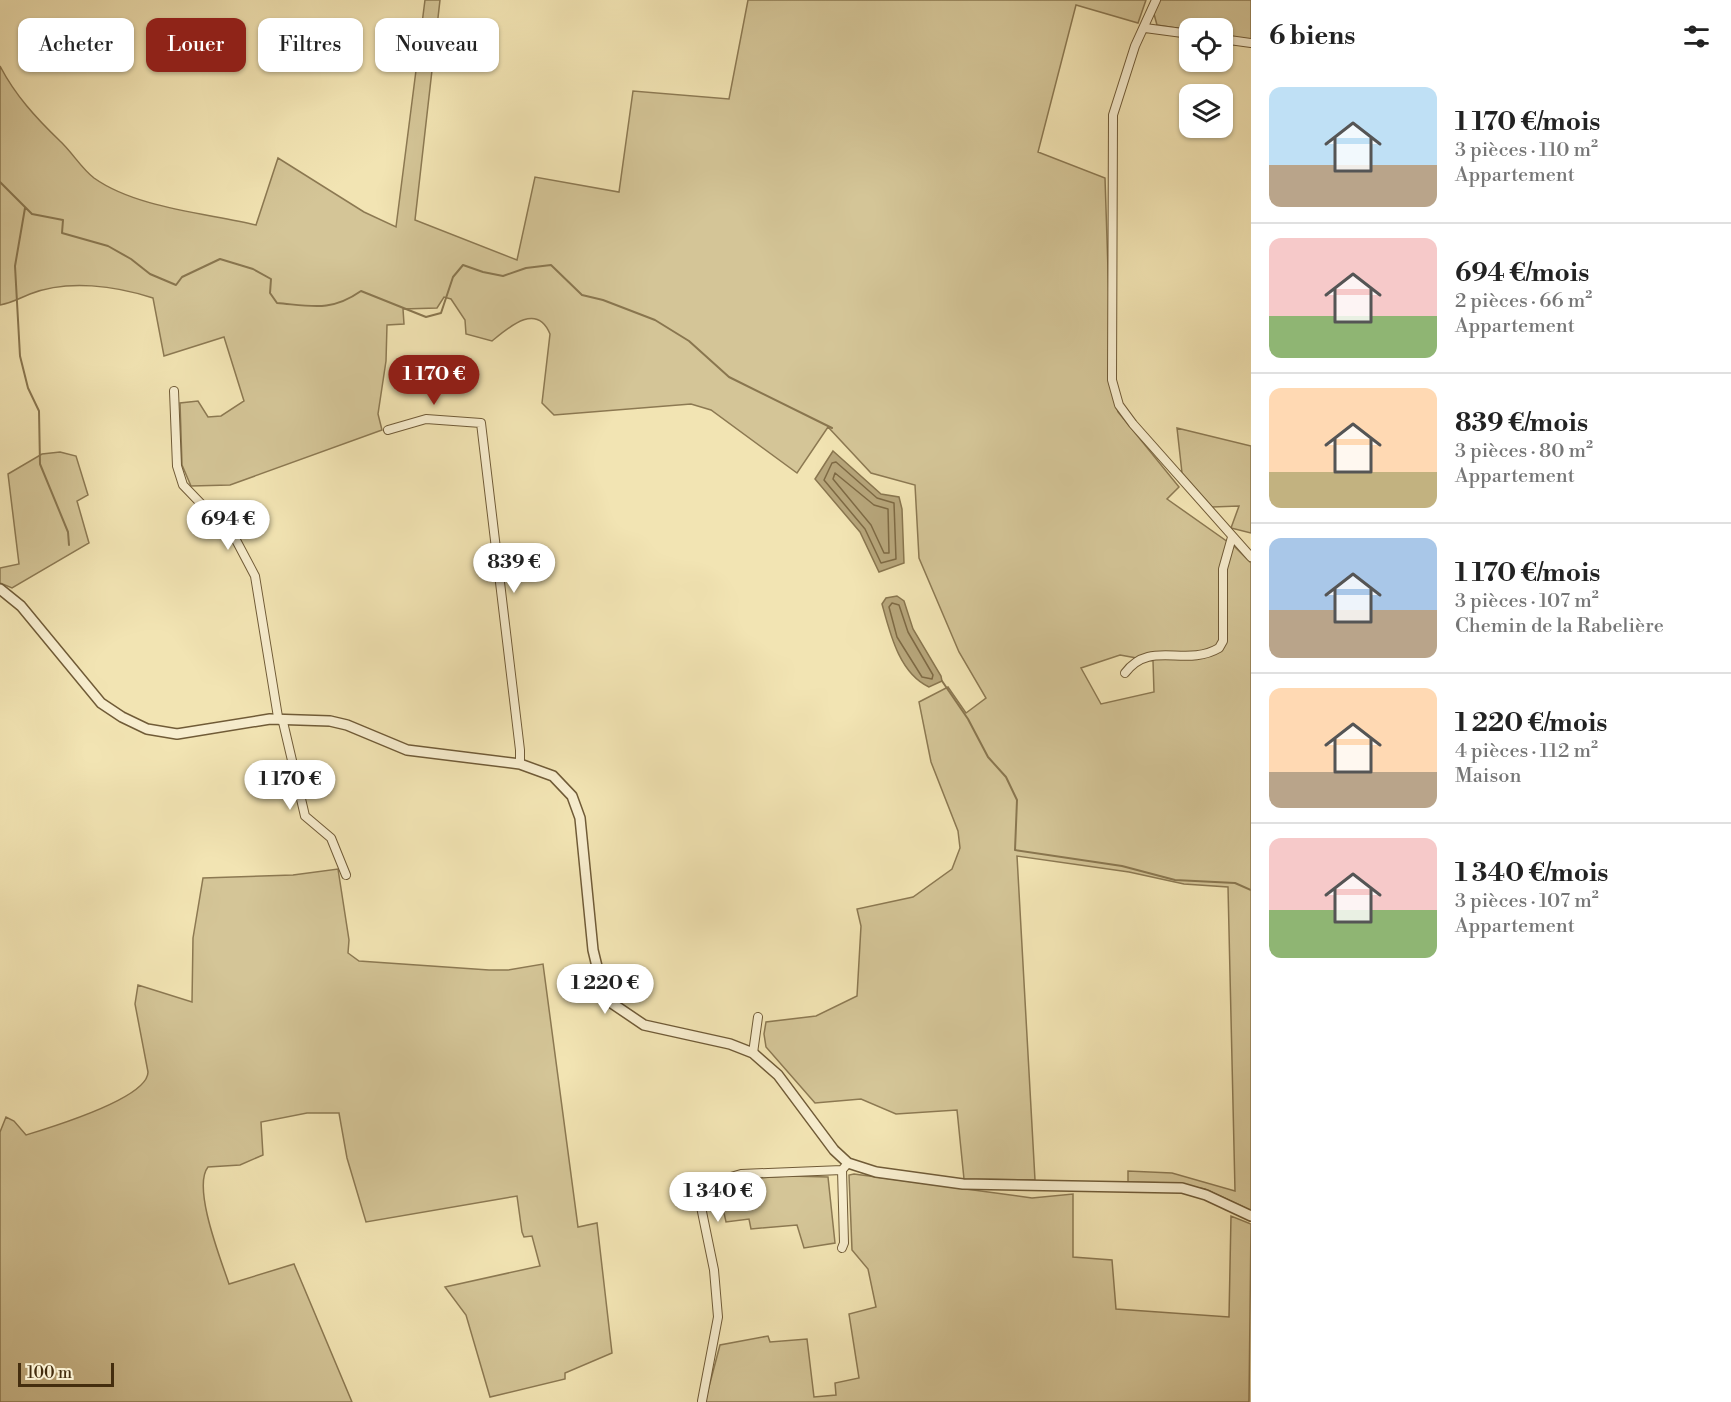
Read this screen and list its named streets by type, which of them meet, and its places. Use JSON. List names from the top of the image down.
{
  "scale_bar": "100 m",
  "page": {
    "heading": "6 biens",
    "chip": [
      "Acheter",
      "Louer",
      "Filtres",
      "Nouveau"
    ],
    "list": [
      {
        "name": "1 170 €/mois",
        "note": "3 pièces · 110 m² · Appartement"
      },
      {
        "name": "694 €/mois",
        "note": "2 pièces · 66 m² · Appartement"
      },
      {
        "name": "839 €/mois",
        "note": "3 pièces · 80 m² · Appartement"
      },
      {
        "name": "1 170 €/mois",
        "note": "3 pièces · 107 m² · Chemin de la Rabelière"
      },
      {
        "name": "1 220 €/mois",
        "note": "4 pièces · 112 m² · Maison"
      },
      {
        "name": "1 340 €/mois",
        "note": "3 pièces · 107 m² · Appartement"
      }
    ],
    "price": [
      "1 170 €",
      "694 €",
      "839 €",
      "1 170 €",
      "1 220 €",
      "1 340 €"
    ],
    "scale": "100 m"
  }
}
